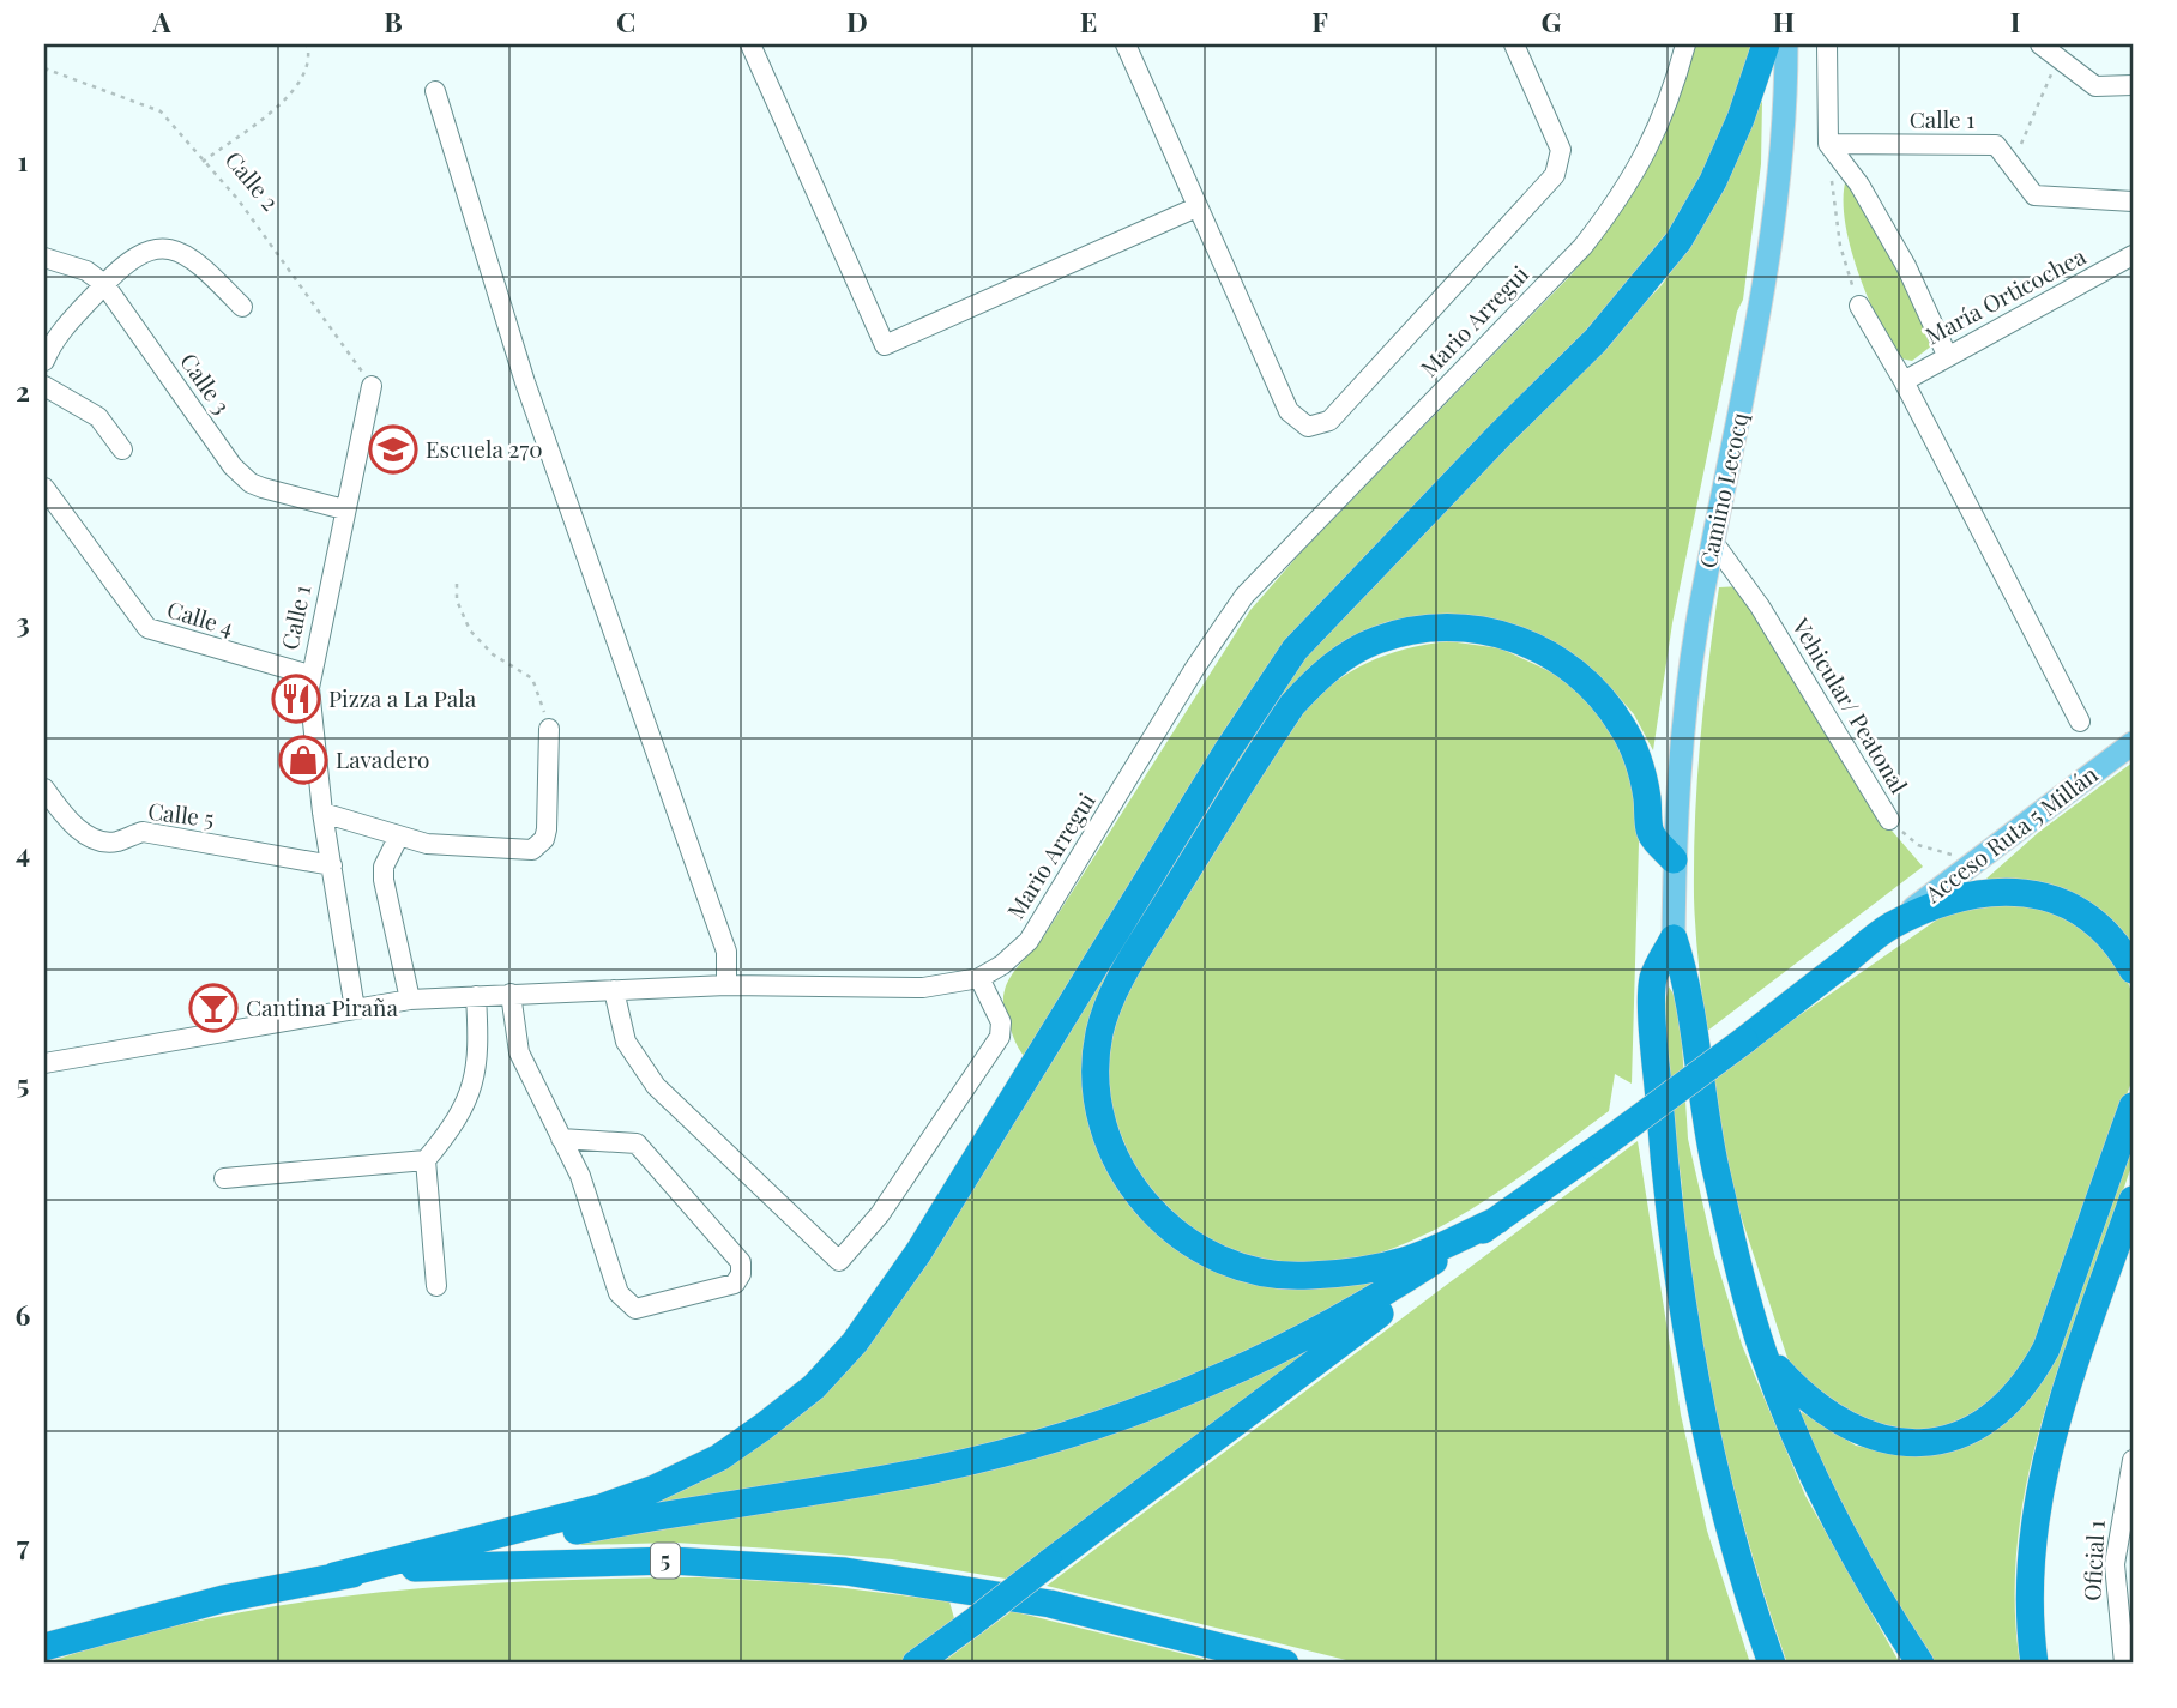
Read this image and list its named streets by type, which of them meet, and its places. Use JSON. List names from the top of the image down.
{
  "streets": {
    "highway": ["5"],
    "main road": ["Camino Lecocq", "Acceso Ruta 5 Millán"],
    "street": [
      "Calle 1",
      "María Orticochea",
      "Mario Arregui",
      "Calle 3",
      "Calle 4",
      "Vehicular/ Peatonal",
      "Calle 5",
      "Oficial 1"
    ],
    "path": ["Calle 2"]
  },
  "crossings": [
    ["Calle 1", "Calle 2"],
    ["Calle 1", "Mario Arregui"],
    ["Calle 1", "Calle 3"],
    ["Calle 1", "Calle 4"],
    ["Calle 1", "Calle 5"],
    ["Camino Lecocq", "Vehicular/ Peatonal"],
    ["Vehicular/ Peatonal", "Acceso Ruta 5 Millán"]
  ],
  "places": {
    "school or university": ["Escuela 270"],
    "restaurant": ["Pizza a La Pala"],
    "shop": ["Lavadero"],
    "bar": ["Cantina Piraña"]
  },
  "grid": {
    "columns": [
      "A",
      "B",
      "C",
      "D",
      "E",
      "F",
      "G",
      "H",
      "I"
    ],
    "rows": [
      "1",
      "2",
      "3",
      "4",
      "5",
      "6",
      "7"
    ]
  }
}
